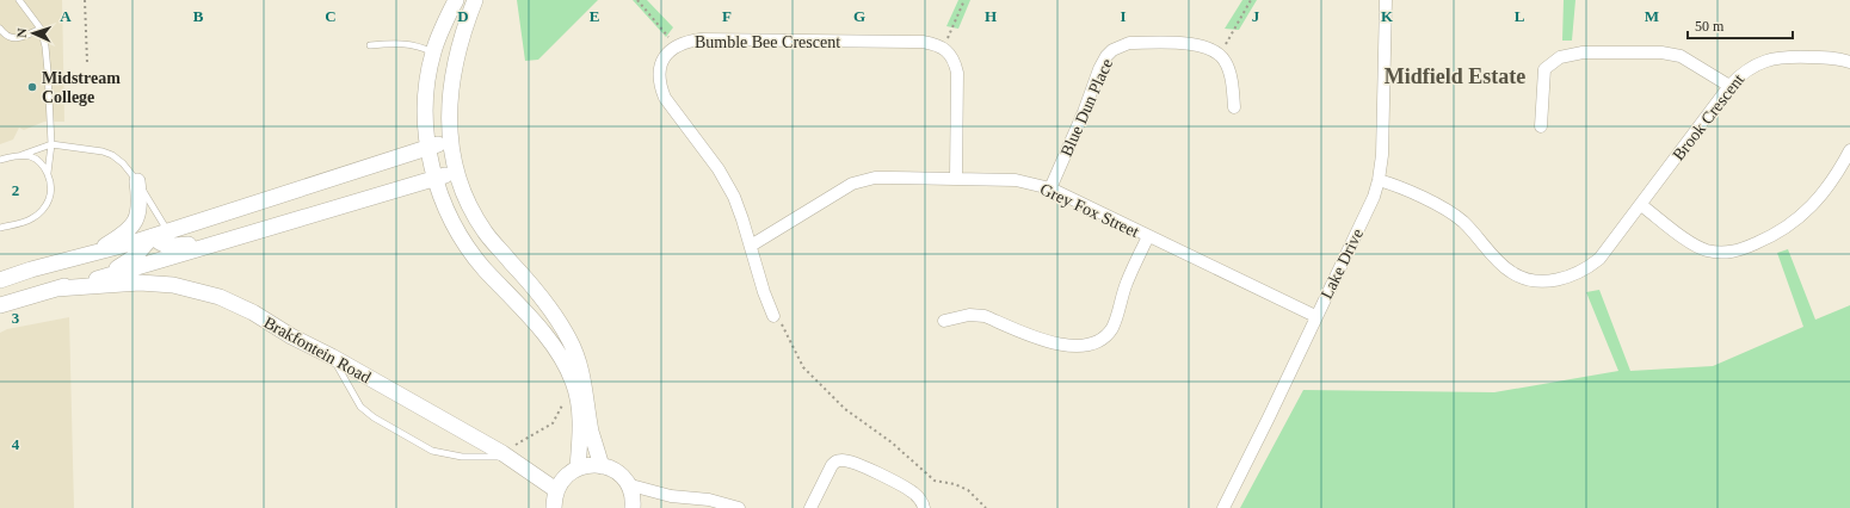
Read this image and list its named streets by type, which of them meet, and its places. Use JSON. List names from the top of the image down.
{
  "streets": {
    "street": [
      "Bumble Bee Crescent",
      "Blue Dun Place",
      "Brook Crescent",
      "Grey Fox Street",
      "Lake Drive",
      "Brakfontein Road"
    ]
  },
  "crossings": [
    ["Bumble Bee Crescent", "Grey Fox Street"],
    ["Blue Dun Place", "Grey Fox Street"],
    ["Brook Crescent", "Lake Drive"],
    ["Grey Fox Street", "Lake Drive"]
  ],
  "districts": ["Midfield Estate"],
  "places": ["Midstream College"],
  "scale_bar": "50 m",
  "north": "left",
  "grid": {
    "columns": [
      "A",
      "B",
      "C",
      "D",
      "E",
      "F",
      "G",
      "H",
      "I",
      "J",
      "K",
      "L",
      "M"
    ],
    "rows": ["2", "3", "4"]
  }
}
